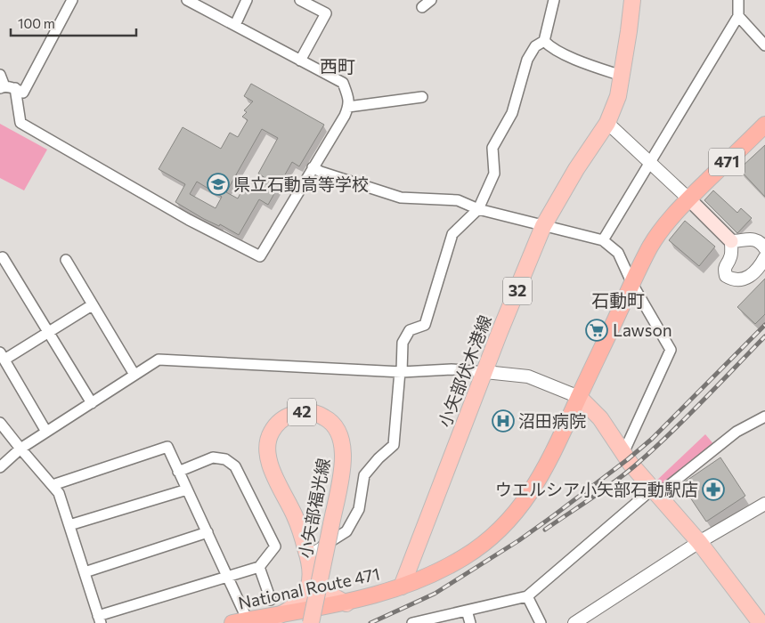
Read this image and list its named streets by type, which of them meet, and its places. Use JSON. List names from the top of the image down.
{
  "streets": {
    "highway": ["471", "National Route 471"],
    "main road": [
      "32",
      "小矢部伏木港線",
      "42",
      "小矢部福光線"
    ]
  },
  "crossings": [
    ["小矢部伏木港線", "National Route 471"],
    ["小矢部福光線", "National Route 471"]
  ],
  "districts": ["西町", "石動町"],
  "places": {
    "school or university": ["県立石動高等学校"],
    "supermarket": ["Lawson"],
    "hospital": ["沼田病院"],
    "pharmacy": ["ウエルシア小矢部石動駅店"]
  },
  "scale_bar": "100 m"
}
